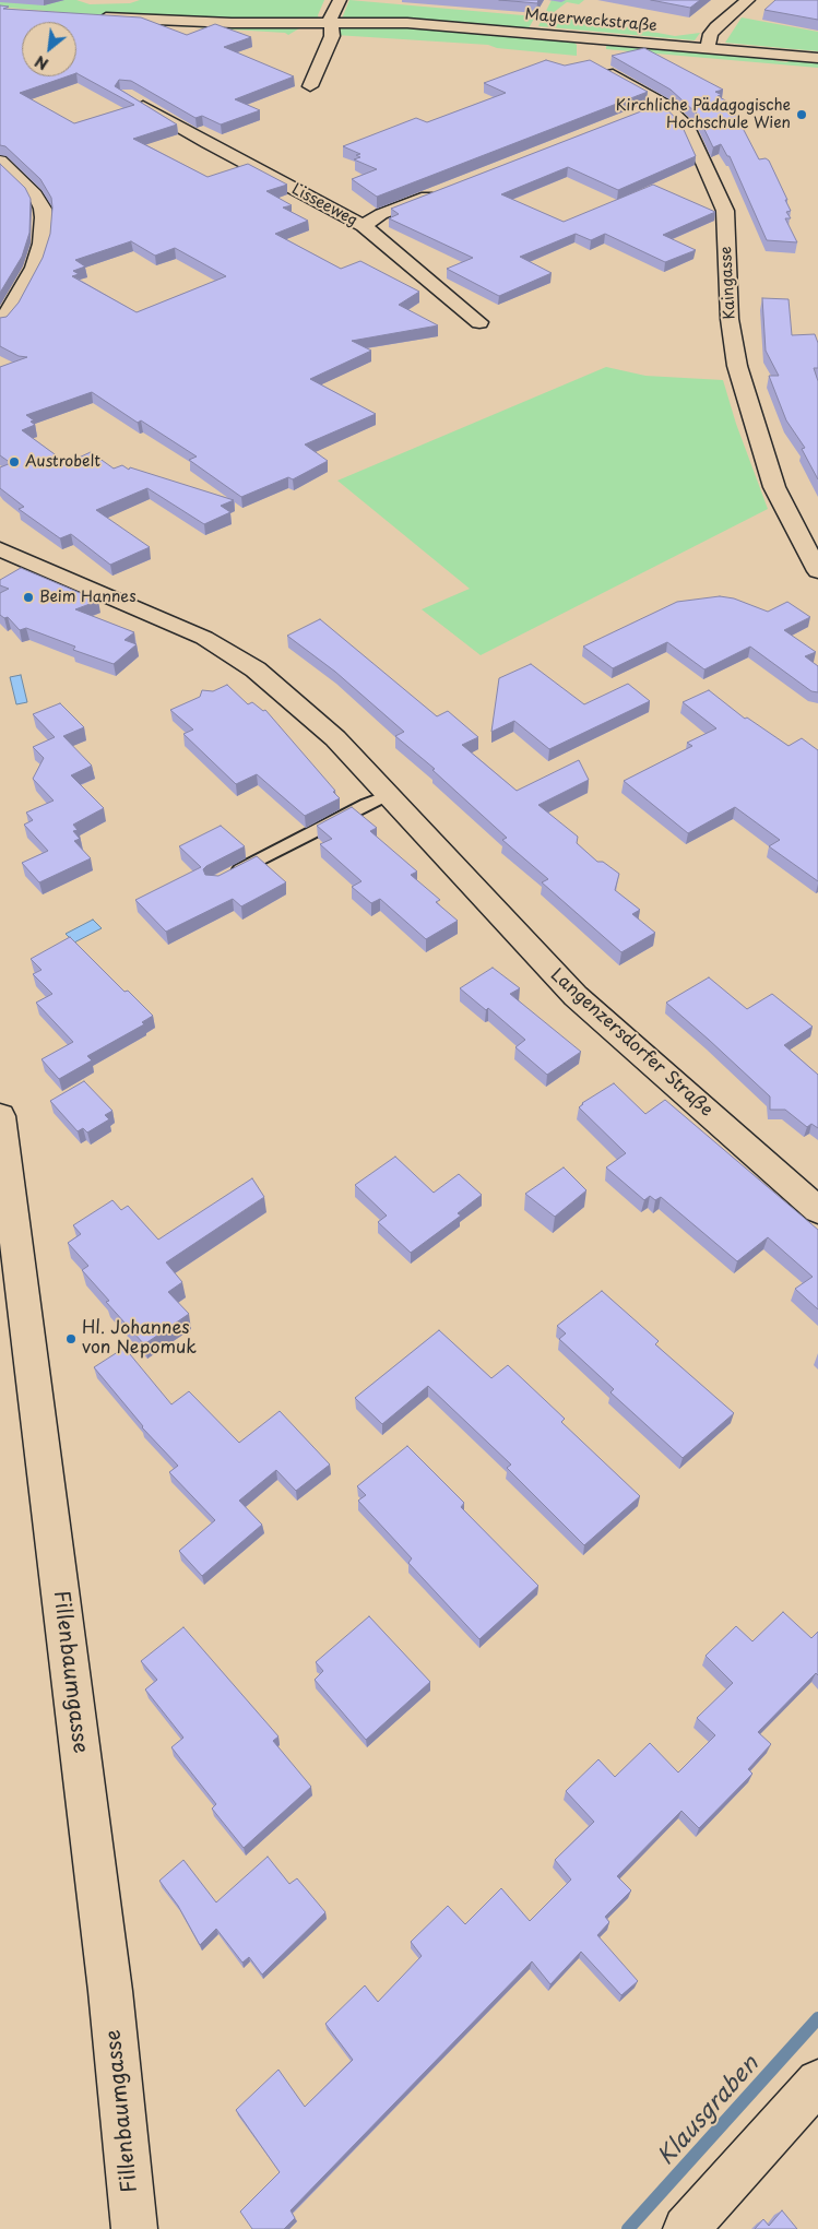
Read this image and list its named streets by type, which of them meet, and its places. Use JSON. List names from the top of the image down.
{
  "streets": {
    "street": [
      "Mayerweckstraße",
      "Lisseeweg",
      "Kaingasse",
      "Langenzersdorfer Straße",
      "Fillenbaumgasse"
    ]
  },
  "water": ["Klausgraben"],
  "places": [
    "Kirchliche Pädagogische Hochschule Wien",
    "Austrobelt",
    "Beim Hannes",
    "Hl. Johannes von Nepomuk"
  ],
  "north": "bottom left"
}
